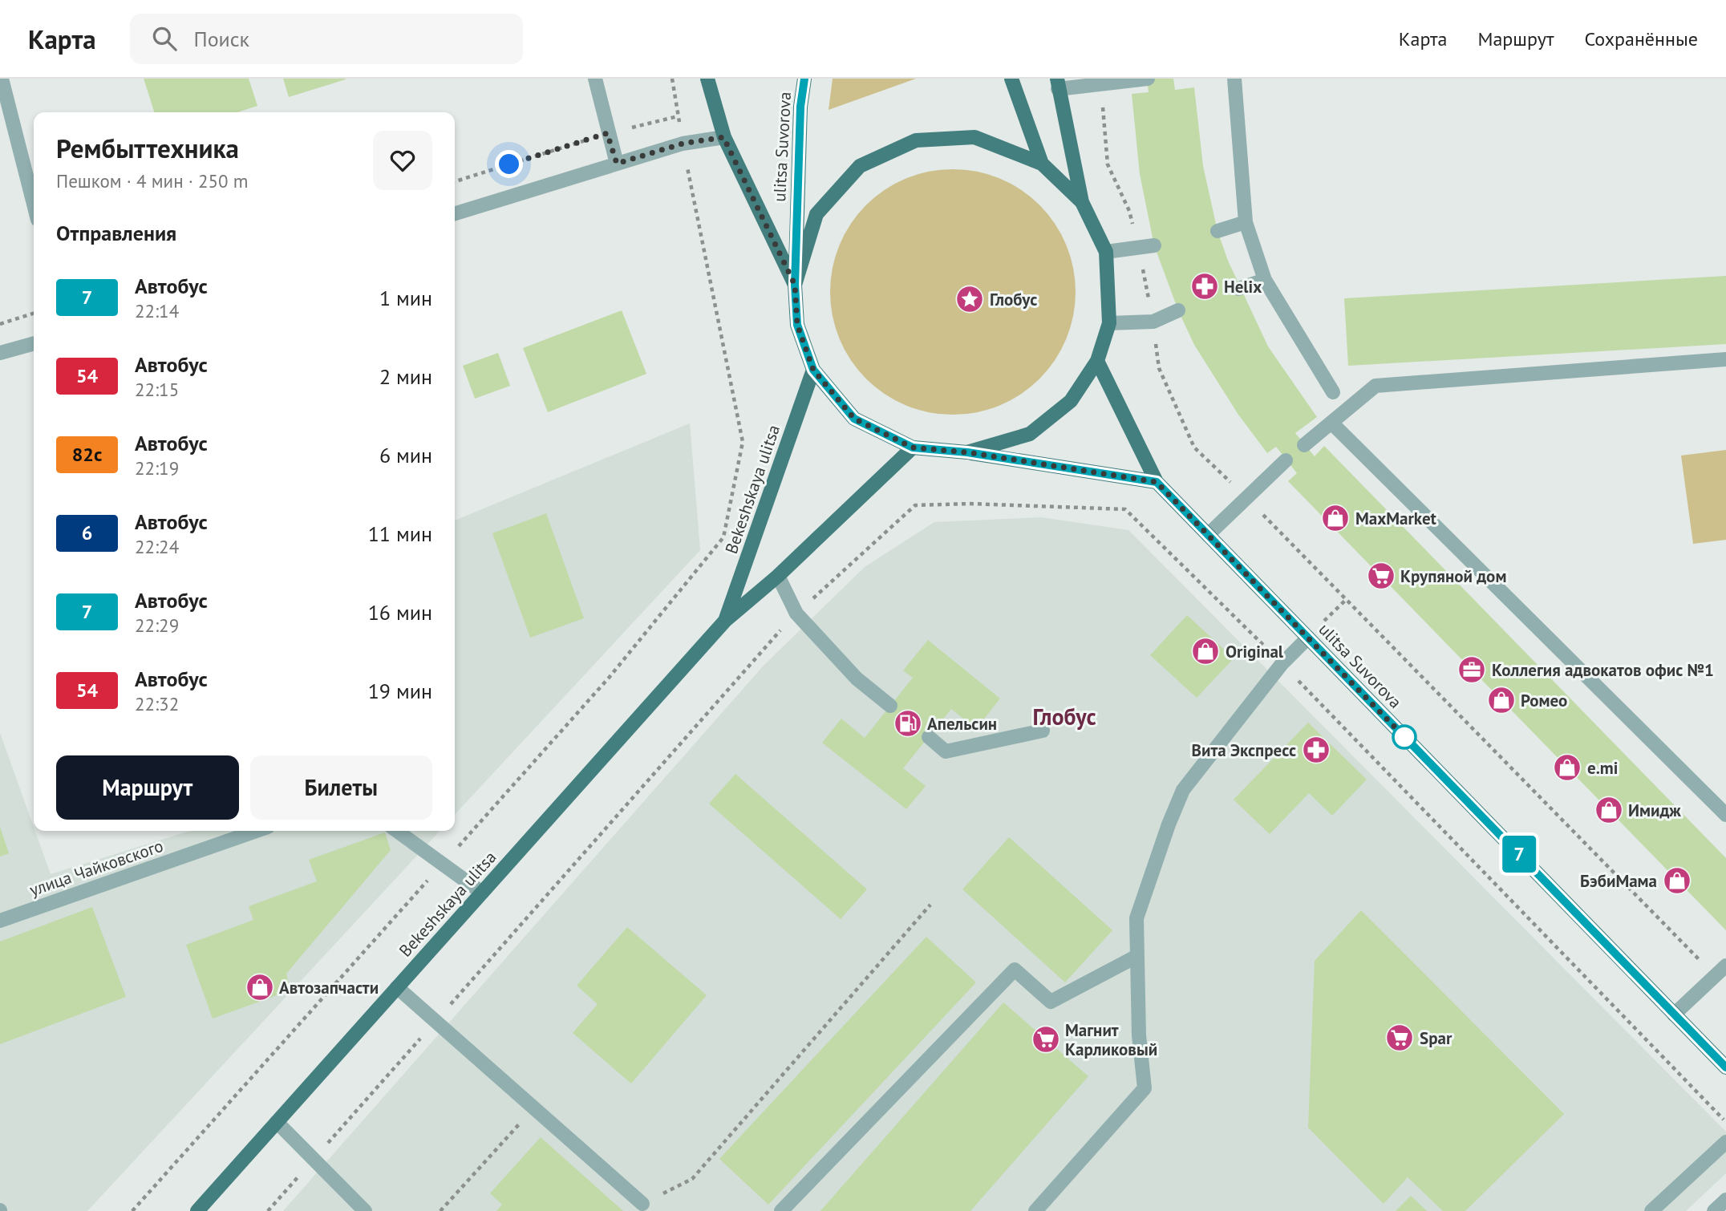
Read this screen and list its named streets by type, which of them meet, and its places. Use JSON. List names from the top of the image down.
{
  "streets": {
    "main road": ["ulitsa Suvorova", "Bekeshskaya ulitsa"],
    "street": ["улица Чайковского"]
  },
  "crossings": [
    ["ulitsa Suvorova", "Bekeshskaya ulitsa"]
  ],
  "districts": ["Глобус"],
  "places": {
    "pharmacy": ["Helix", "Вита Экспресс"],
    "place": ["Глобус"],
    "shop": [
      "MaxMarket",
      "Original",
      "Ромео",
      "e.mi",
      "Имидж",
      "БэбиМама",
      "Автозапчасти"
    ],
    "supermarket": ["Крупяной дом", "Spar", "Магнит Карликовый"],
    "office": ["Коллегия адвокатов офис №1"],
    "fuel station": ["Апельсин"]
  },
  "lines": ["bus line 7"],
  "page": {
    "header": "Карта",
    "search": "Поиск",
    "nav": ["Карта", "Маршрут", "Сохранённые"],
    "on_map": "7",
    "heading": [
      ["Рембыттехника", "Пешком · 4 мин · 250 m"],
      "Отправления"
    ],
    "list": [
      {
        "mark": "7",
        "name": "Автобус",
        "note": "22:14",
        "value": "1 мин"
      },
      {
        "mark": "54",
        "name": "Автобус",
        "note": "22:15",
        "value": "2 мин"
      },
      {
        "mark": "82с",
        "name": "Автобус",
        "note": "22:19",
        "value": "6 мин"
      },
      {
        "mark": "6",
        "name": "Автобус",
        "note": "22:24",
        "value": "11 мин"
      },
      {
        "mark": "7",
        "name": "Автобус",
        "note": "22:29",
        "value": "16 мин"
      },
      {
        "mark": "54",
        "name": "Автобус",
        "note": "22:32",
        "value": "19 мин"
      }
    ],
    "buttons": ["Маршрут", "Билеты"]
  }
}
